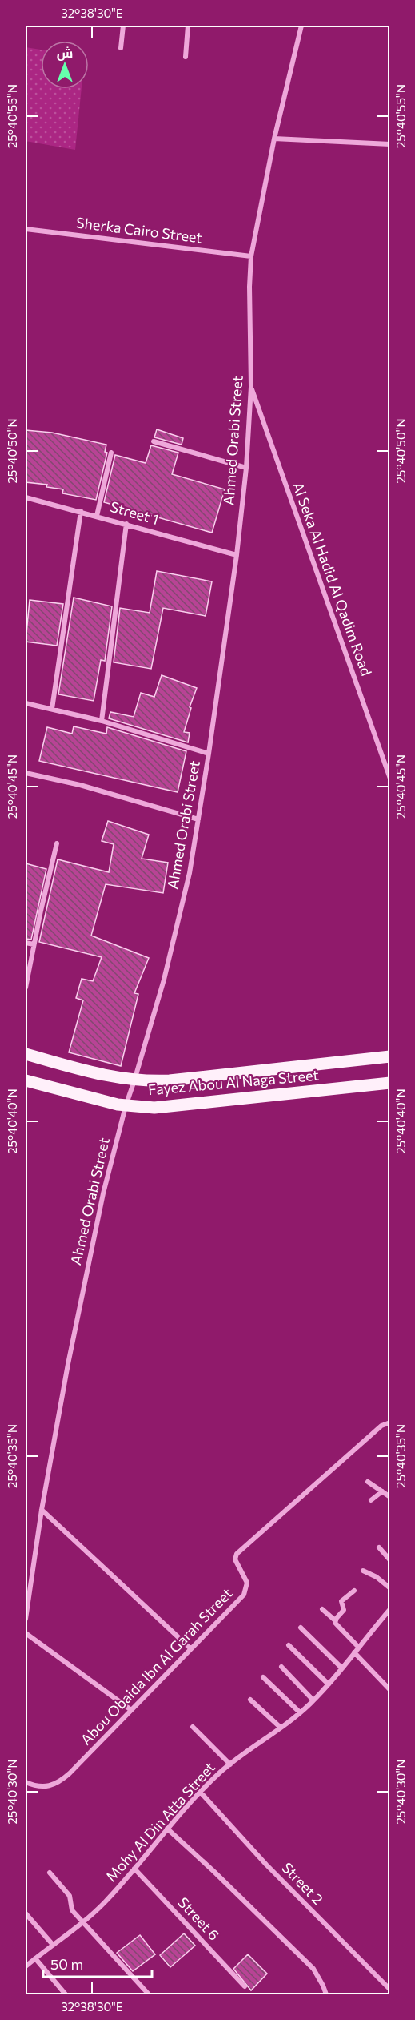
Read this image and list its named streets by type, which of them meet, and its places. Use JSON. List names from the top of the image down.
{
  "streets": {
    "main road": ["Fayez Abou Al Naga Street"],
    "street": [
      "Sherka Cairo Street",
      "Ahmed Orabi Street",
      "Street 1",
      "Al Seka Al Hadid Al Qadim Road",
      "Abou Obaida Ibn Al Garah Street",
      "Mohy Al Din Atta Street",
      "Street 2",
      "Street 6"
    ]
  },
  "crossings": [
    ["Sherka Cairo Street", "Ahmed Orabi Street"],
    ["Ahmed Orabi Street", "Street 1"],
    ["Ahmed Orabi Street", "Al Seka Al Hadid Al Qadim Road"],
    ["Ahmed Orabi Street", "Fayez Abou Al Naga Street"],
    ["Mohy Al Din Atta Street", "Street 2"],
    ["Mohy Al Din Atta Street", "Street 6"]
  ],
  "scale_bar": "50 m",
  "north": "top",
  "coordinates": [
    "32°38'30\"E",
    "25°40'55\"N",
    "25°40'50\"N",
    "25°40'45\"N",
    "25°40'40\"N",
    "25°40'35\"N",
    "25°40'30\"N"
  ]
}
